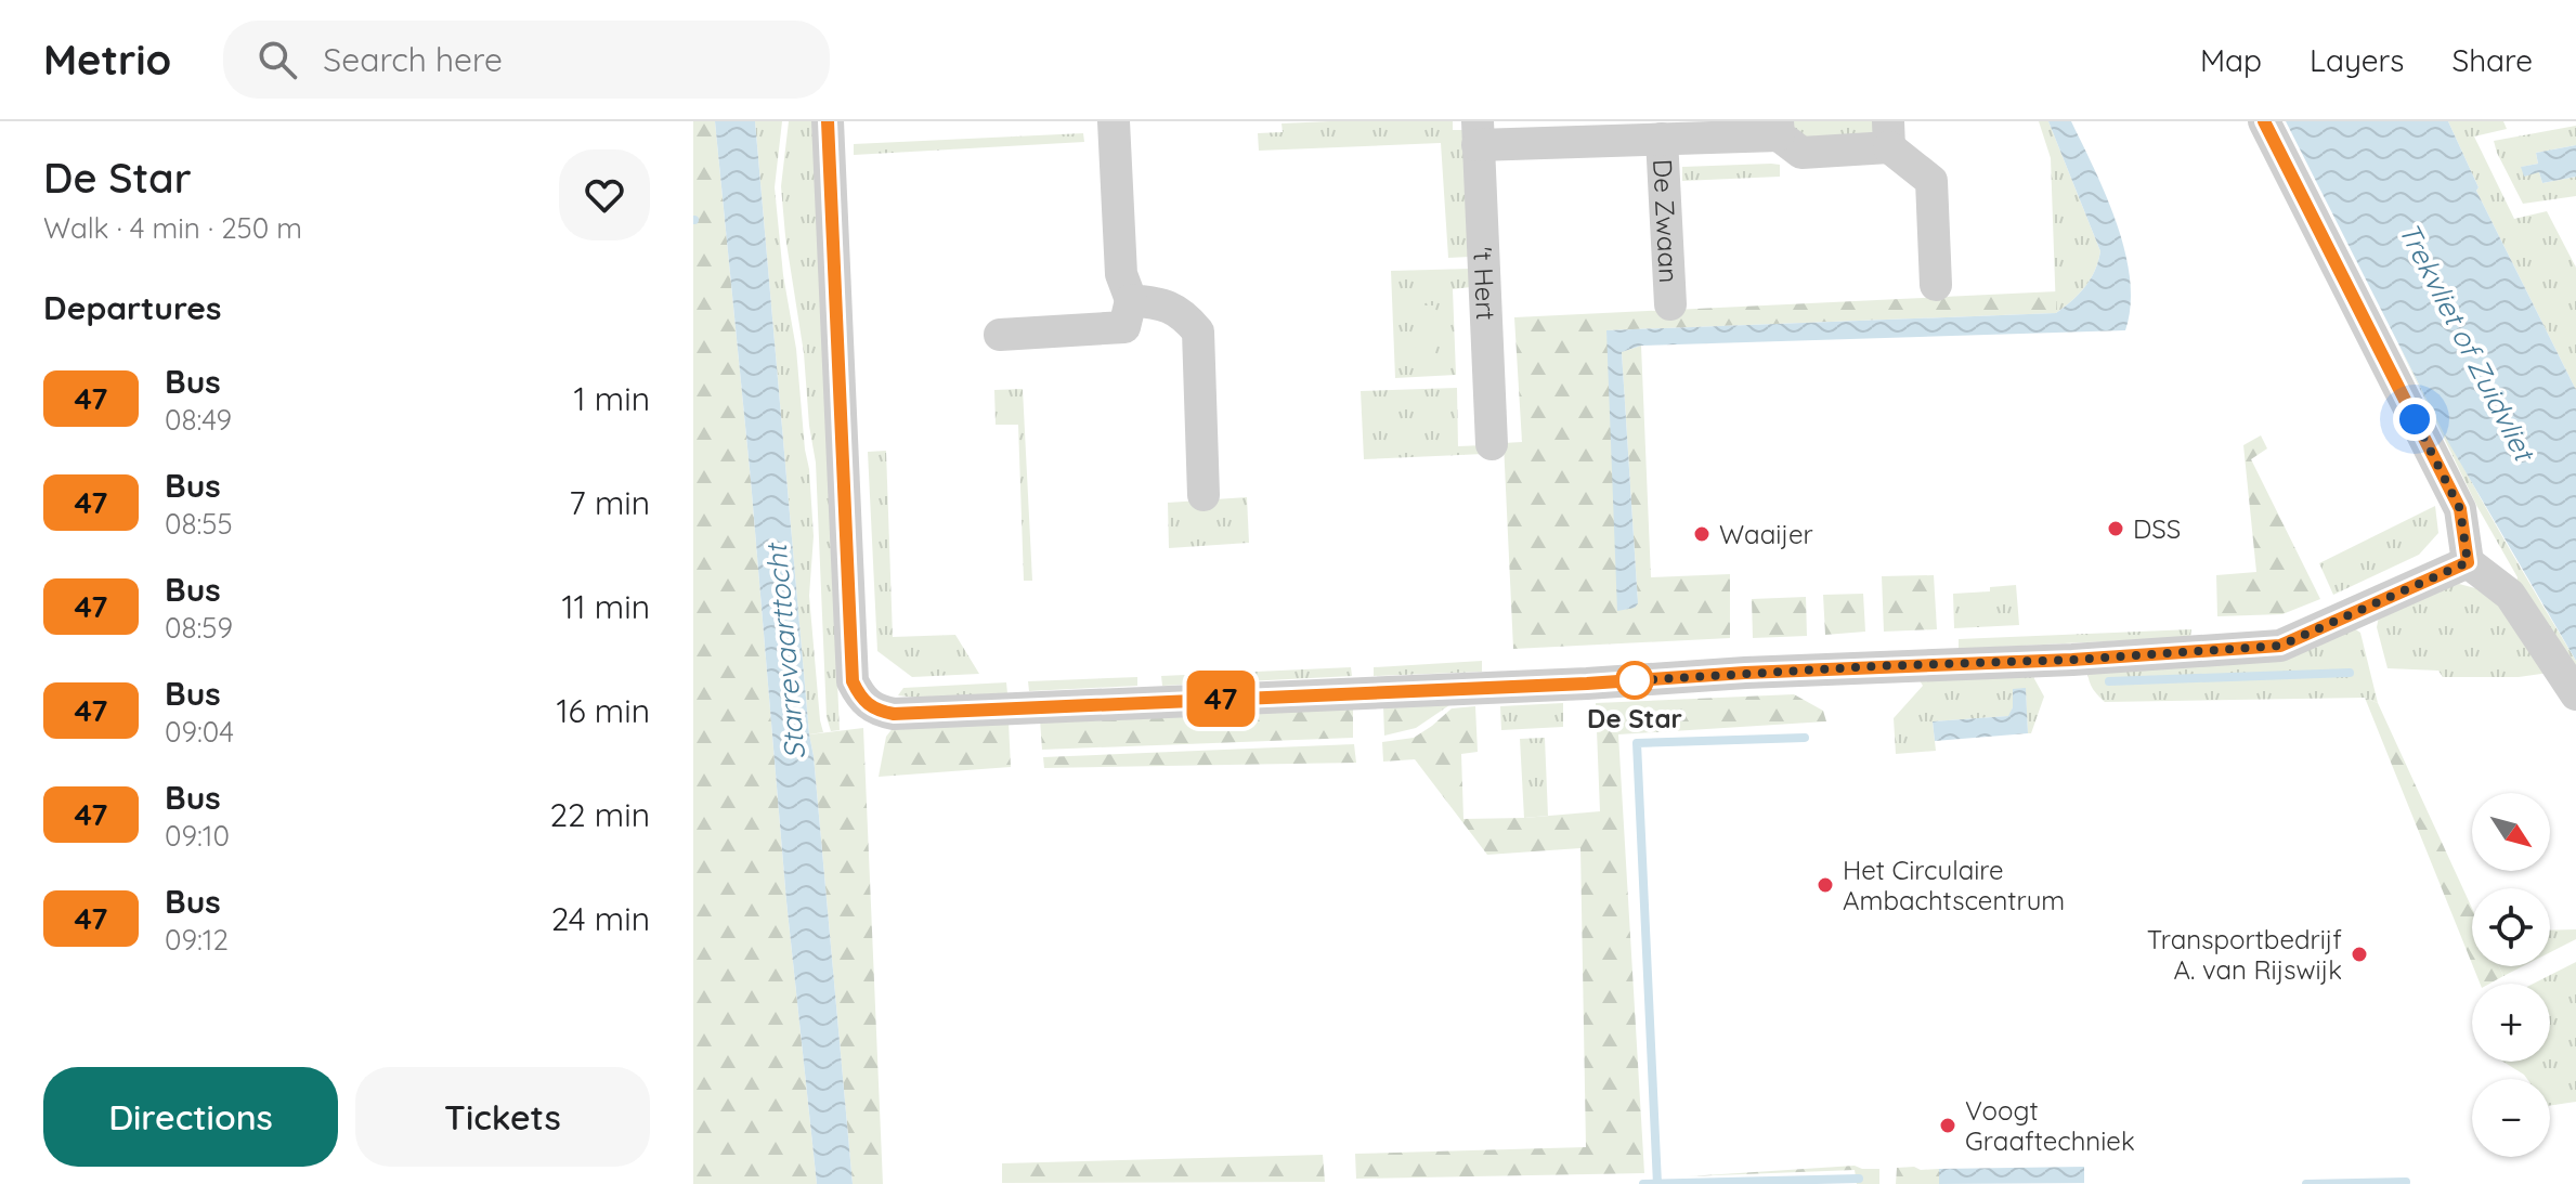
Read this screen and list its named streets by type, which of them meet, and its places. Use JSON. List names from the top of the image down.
{
  "streets": {
    "street": ["De Zwaan", "'t Hert"]
  },
  "crossings": [
    ["De Zwaan", "'t Hert"]
  ],
  "water": ["Trekvliet of Zuidvliet", "Starrevaarttocht"],
  "places": [
    "DSS",
    "Waaijer",
    "De Star",
    "Het Circulaire Ambachtscentrum",
    "Transportbedrijf A. van Rijswijk",
    "Voogt Graaftechniek"
  ],
  "lines": ["bus line 47"],
  "north": "bottom right",
  "page": {
    "header": "Metrio",
    "search": "Search here",
    "nav": ["Map", "Layers", "Share"],
    "heading": [
      ["De Star", "Walk · 4 min · 250 m"],
      "Departures"
    ],
    "on_map": "47",
    "list": [
      {
        "mark": "47",
        "name": "Bus",
        "note": "08:49",
        "value": "1 min"
      },
      {
        "mark": "47",
        "name": "Bus",
        "note": "08:55",
        "value": "7 min"
      },
      {
        "mark": "47",
        "name": "Bus",
        "note": "08:59",
        "value": "11 min"
      },
      {
        "mark": "47",
        "name": "Bus",
        "note": "09:04",
        "value": "16 min"
      },
      {
        "mark": "47",
        "name": "Bus",
        "note": "09:10",
        "value": "22 min"
      },
      {
        "mark": "47",
        "name": "Bus",
        "note": "09:12",
        "value": "24 min"
      }
    ],
    "map_buttons": ["+", "−"],
    "buttons": ["Directions", "Tickets"]
  }
}
